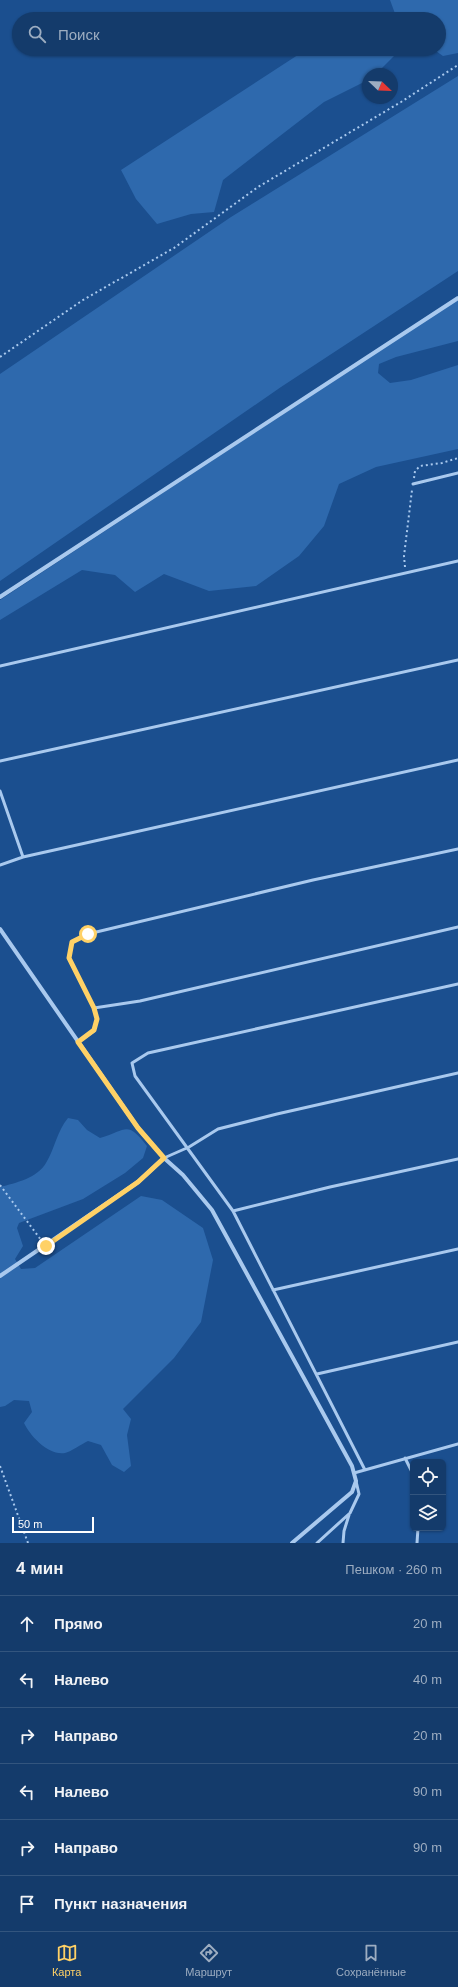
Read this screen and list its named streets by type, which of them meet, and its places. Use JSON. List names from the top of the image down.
{
  "scale_bar": "50 m",
  "north": "bottom right",
  "page": {
    "search": "Поиск",
    "scale": "50 m",
    "heading": ["4 мин", "Пешком · 260 m"],
    "list": [
      ["Прямо", "20 m"],
      ["Налево", "40 m"],
      ["Направо", "20 m"],
      ["Налево", "90 m"],
      ["Направо", "90 m"],
      "Пункт назначения"
    ],
    "nav": ["Карта", "Маршрут", "Сохранённые"]
  }
}
